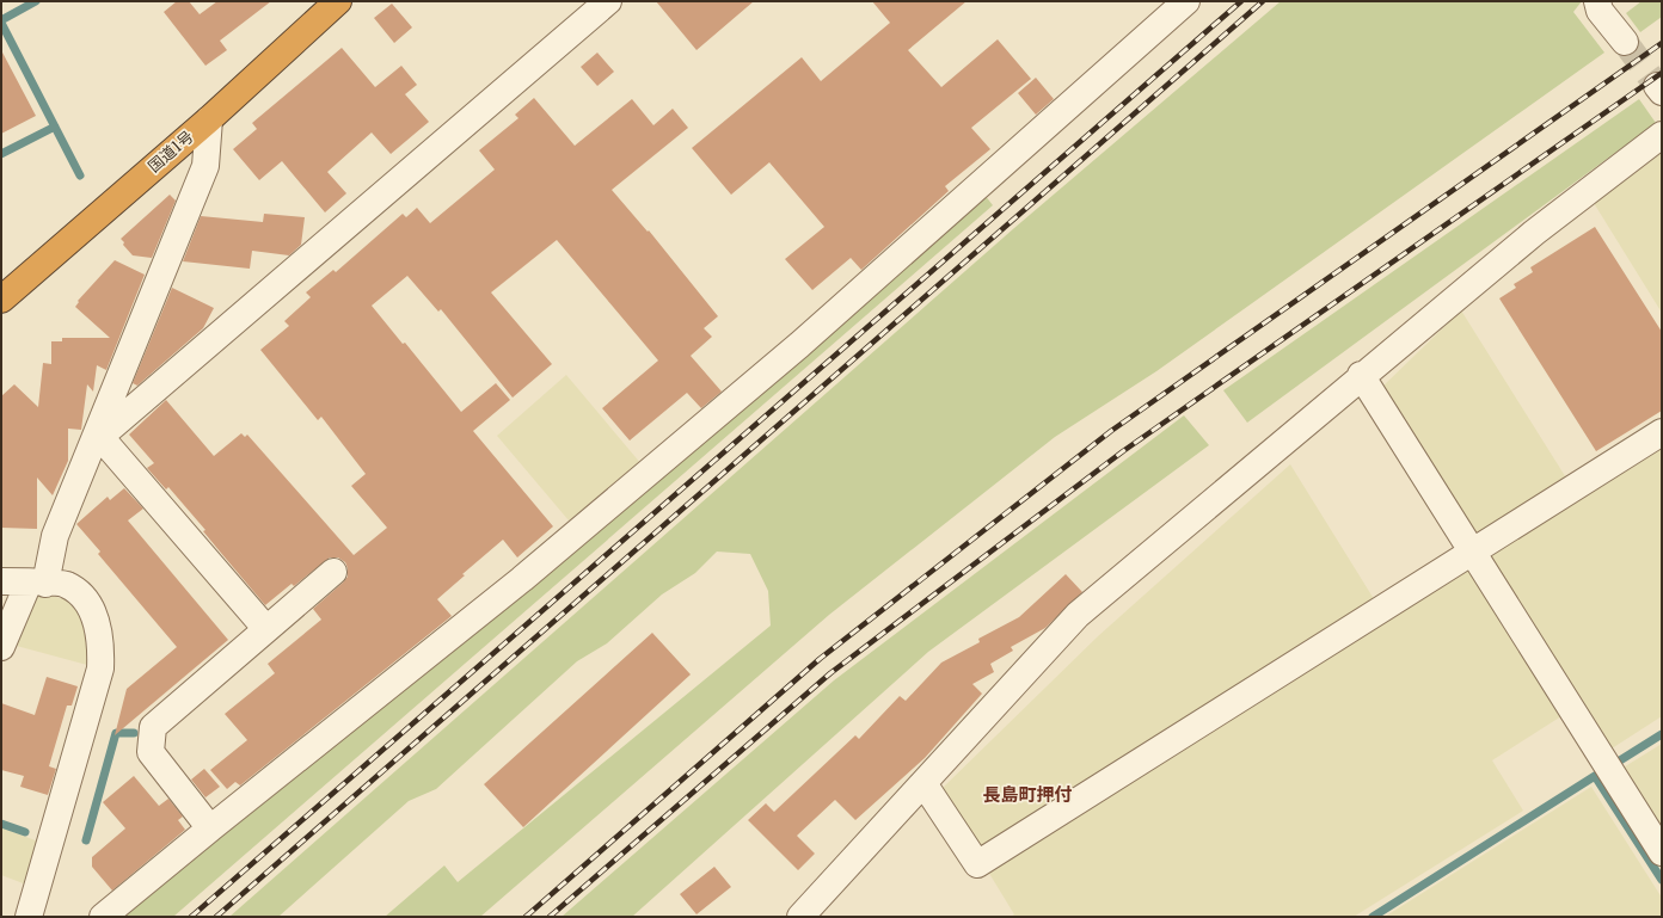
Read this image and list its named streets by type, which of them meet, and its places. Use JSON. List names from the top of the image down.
{
  "streets": {
    "highway": ["国道1号"]
  },
  "districts": ["長島町押付"]
}
